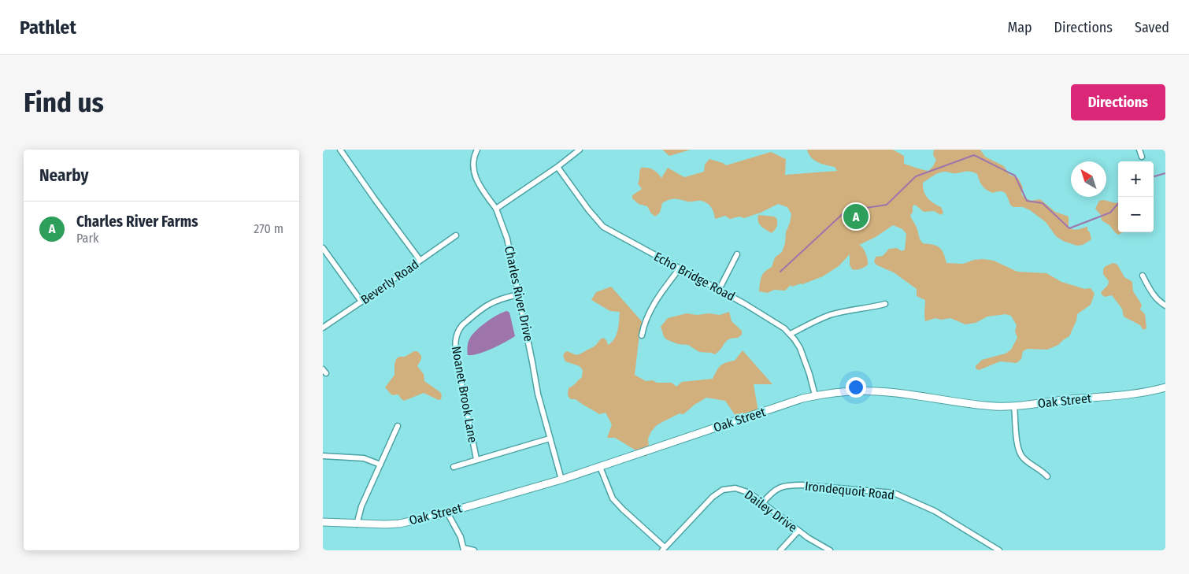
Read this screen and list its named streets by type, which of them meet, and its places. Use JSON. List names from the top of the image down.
{
  "streets": {
    "main road": ["Oak Street"],
    "street": [
      "Echo Bridge Road",
      "Beverly Road",
      "Charles River Drive",
      "Noanet Brook Lane",
      "Irondequoit Road",
      "Dailey Drive"
    ]
  },
  "crossings": [
    ["Echo Bridge Road", "Oak Street"],
    ["Charles River Drive", "Noanet Brook Lane"],
    ["Charles River Drive", "Oak Street"],
    ["Irondequoit Road", "Dailey Drive"]
  ],
  "north": "top left",
  "page": {
    "header": "Pathlet",
    "nav": ["Map", "Directions", "Saved"],
    "buttons": "Directions",
    "title": "Find us",
    "heading": "Nearby",
    "map_buttons": ["+", "−"],
    "list": [
      {
        "mark": "A",
        "name": "Charles River Farms",
        "note": "Park",
        "value": "270 m"
      }
    ],
    "pins": "A"
  }
}
